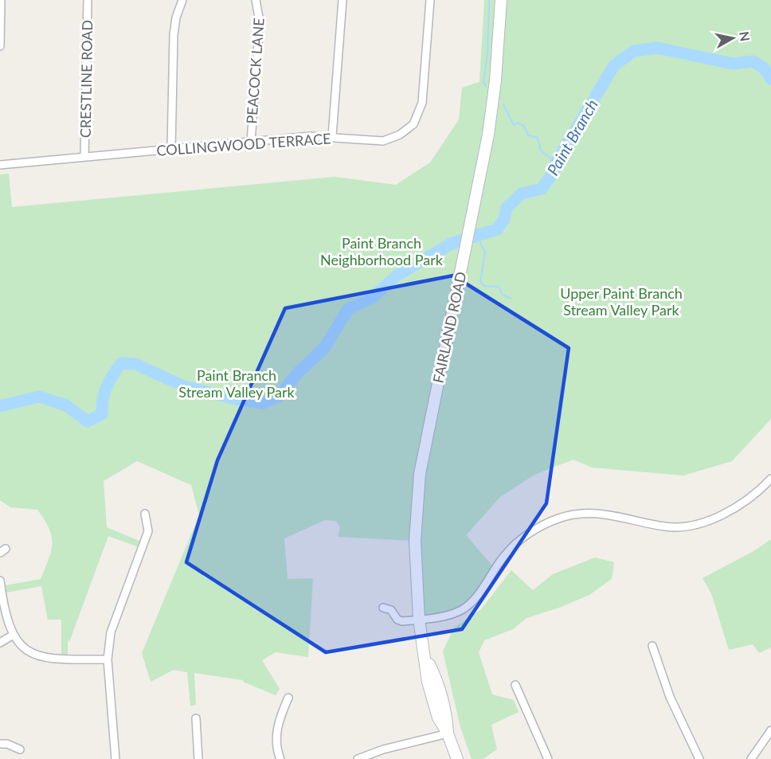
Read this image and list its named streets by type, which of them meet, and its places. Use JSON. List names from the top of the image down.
{
  "streets": {
    "main road": ["FAIRLAND ROAD"],
    "street": ["PEACOCK LANE", "CRESTLINE ROAD", "COLLINGWOOD TERRACE"]
  },
  "crossings": [
    ["PEACOCK LANE", "COLLINGWOOD TERRACE"],
    ["CRESTLINE ROAD", "COLLINGWOOD TERRACE"]
  ],
  "water": ["Paint Branch"],
  "parks": ["Paint Branch Neighborhood Park", "Upper Paint Branch Stream Valley Park", "Paint Branch Stream Valley Park"],
  "north": "right"
}
